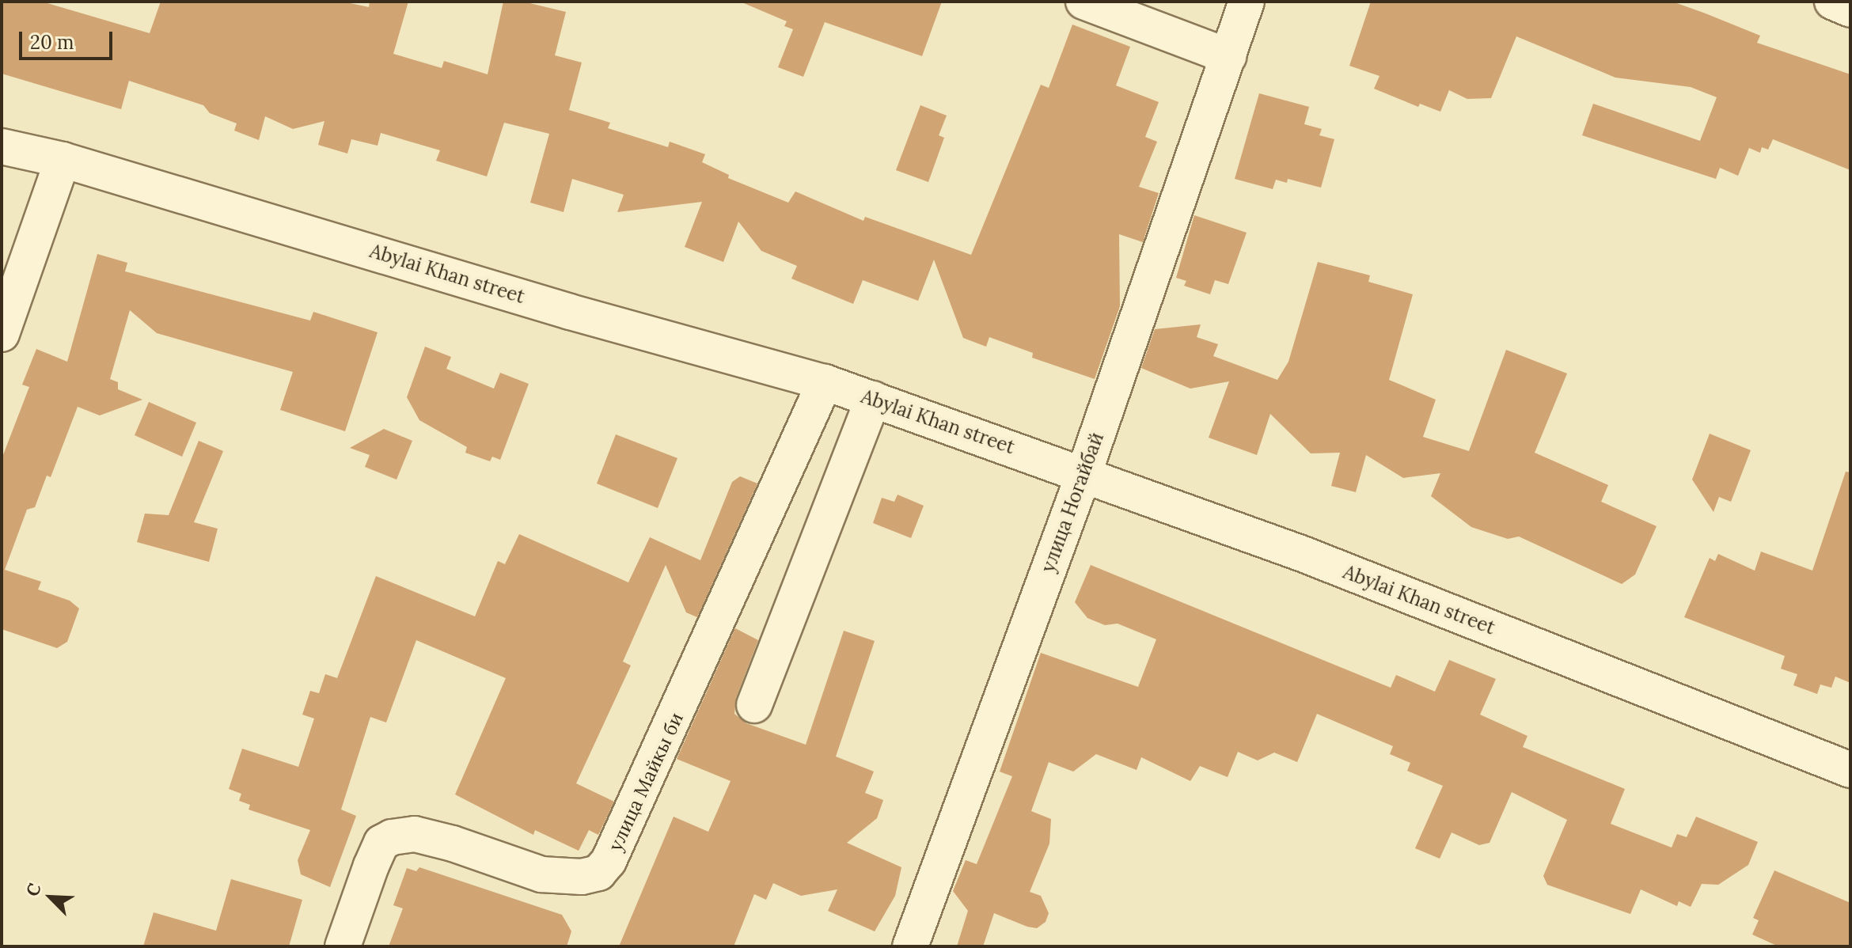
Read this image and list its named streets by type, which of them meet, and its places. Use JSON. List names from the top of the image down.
{
  "streets": {
    "street": ["Abylai Khan street", "улица Ногайбай", "улица Майкы би"]
  },
  "crossings": [
    ["Abylai Khan street", "улица Ногайбай"],
    ["Abylai Khan street", "улица Майкы би"]
  ],
  "scale_bar": "20 m",
  "north": "top left"
}
